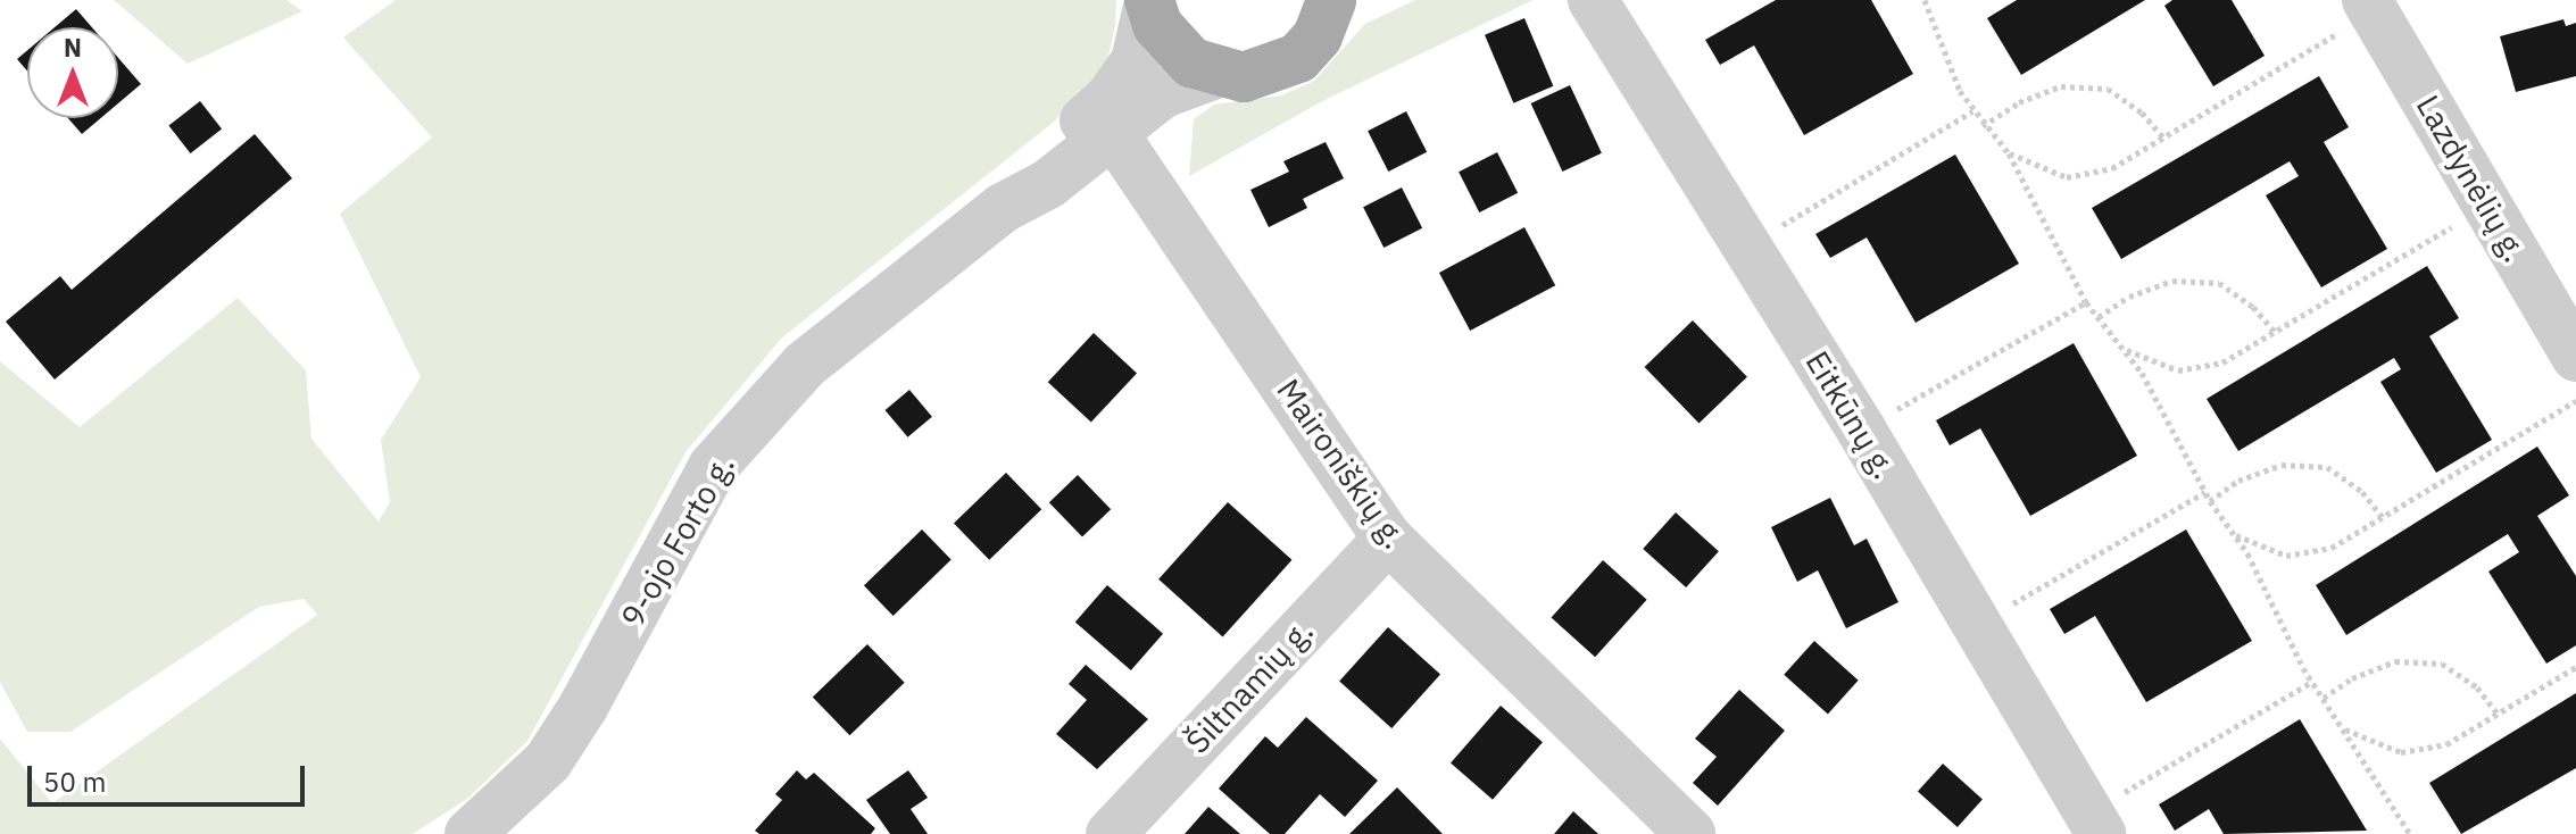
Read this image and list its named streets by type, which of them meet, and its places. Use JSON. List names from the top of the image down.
{
  "streets": {
    "street": [
      "Lazdynėlių g.",
      "Eitkūnų g.",
      "Maironiškių g.",
      "9-ojo Forto g.",
      "Šiltnamių g."
    ]
  },
  "crossings": [
    ["Maironiškių g.", "9-ojo Forto g."],
    ["Maironiškių g.", "Šiltnamių g."]
  ],
  "scale_bar": "50 m",
  "north": "top"
}
